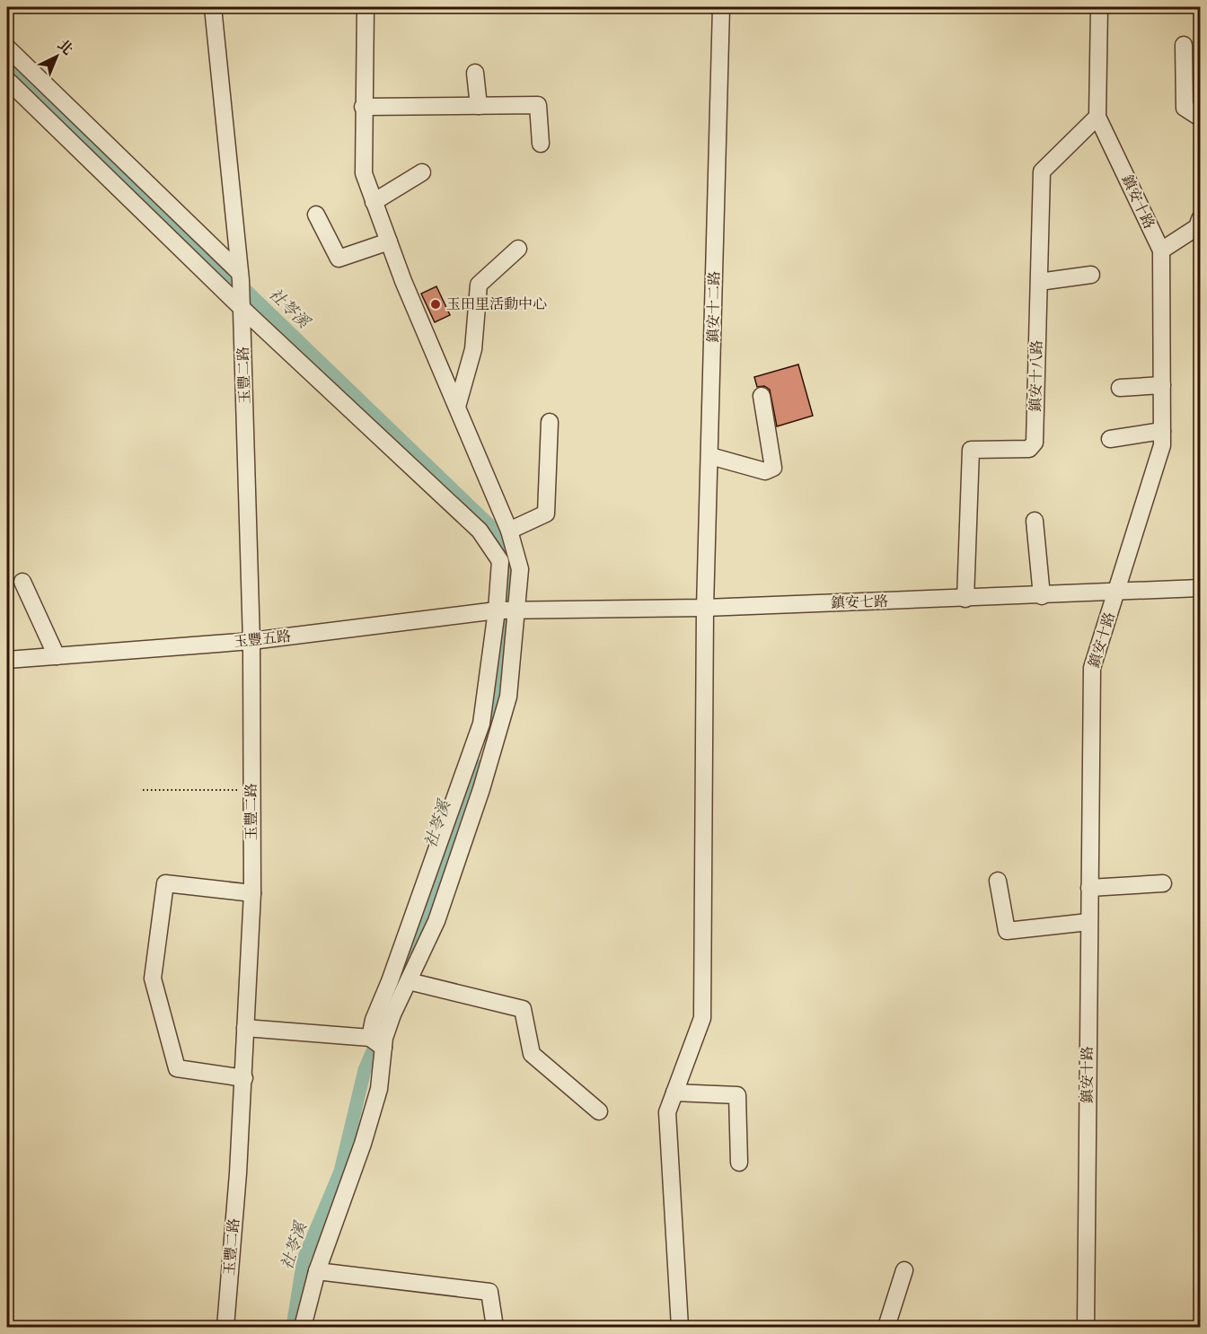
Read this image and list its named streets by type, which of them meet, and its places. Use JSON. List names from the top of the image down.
{
  "streets": {
    "street": [
      "鎮安十路",
      "鎮安十二路",
      "玉豐二路",
      "鎮安十八路",
      "鎮安七路",
      "玉豐五路"
    ]
  },
  "crossings": [
    ["鎮安十路", "鎮安十八路"],
    ["鎮安十路", "鎮安七路"],
    ["鎮安十二路", "鎮安七路"],
    ["玉豐二路", "玉豐五路"],
    ["鎮安十八路", "鎮安七路"],
    ["鎮安七路", "玉豐五路"]
  ],
  "water": ["社苓溪"],
  "places": ["玉田里活動中心"],
  "north": "top right"
}
